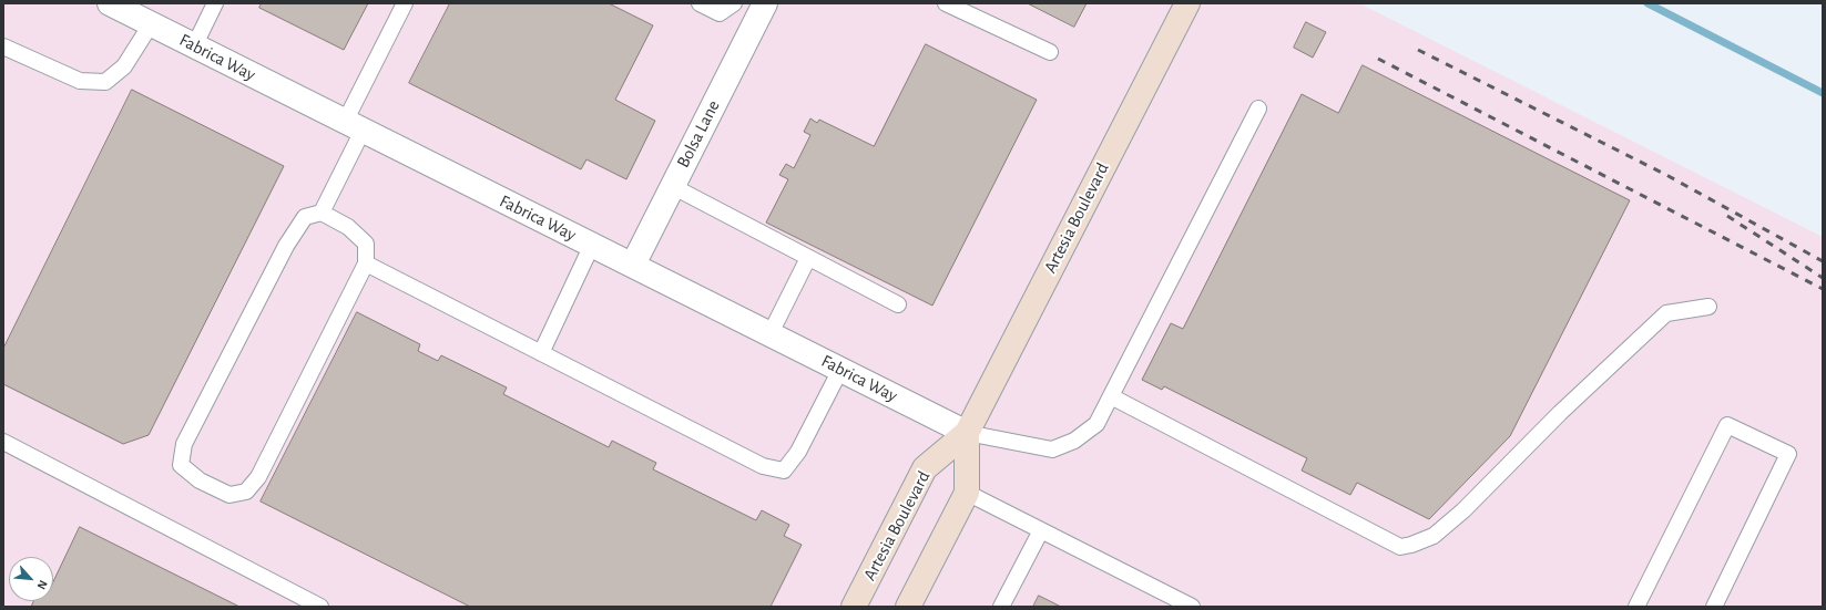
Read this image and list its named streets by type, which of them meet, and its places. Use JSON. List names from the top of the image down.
{
  "streets": {
    "main road": ["Artesia Boulevard"],
    "street": ["Fabrica Way", "Bolsa Lane"]
  },
  "crossings": [
    ["Fabrica Way", "Bolsa Lane"],
    ["Fabrica Way", "Artesia Boulevard"]
  ],
  "north": "bottom right"
}
